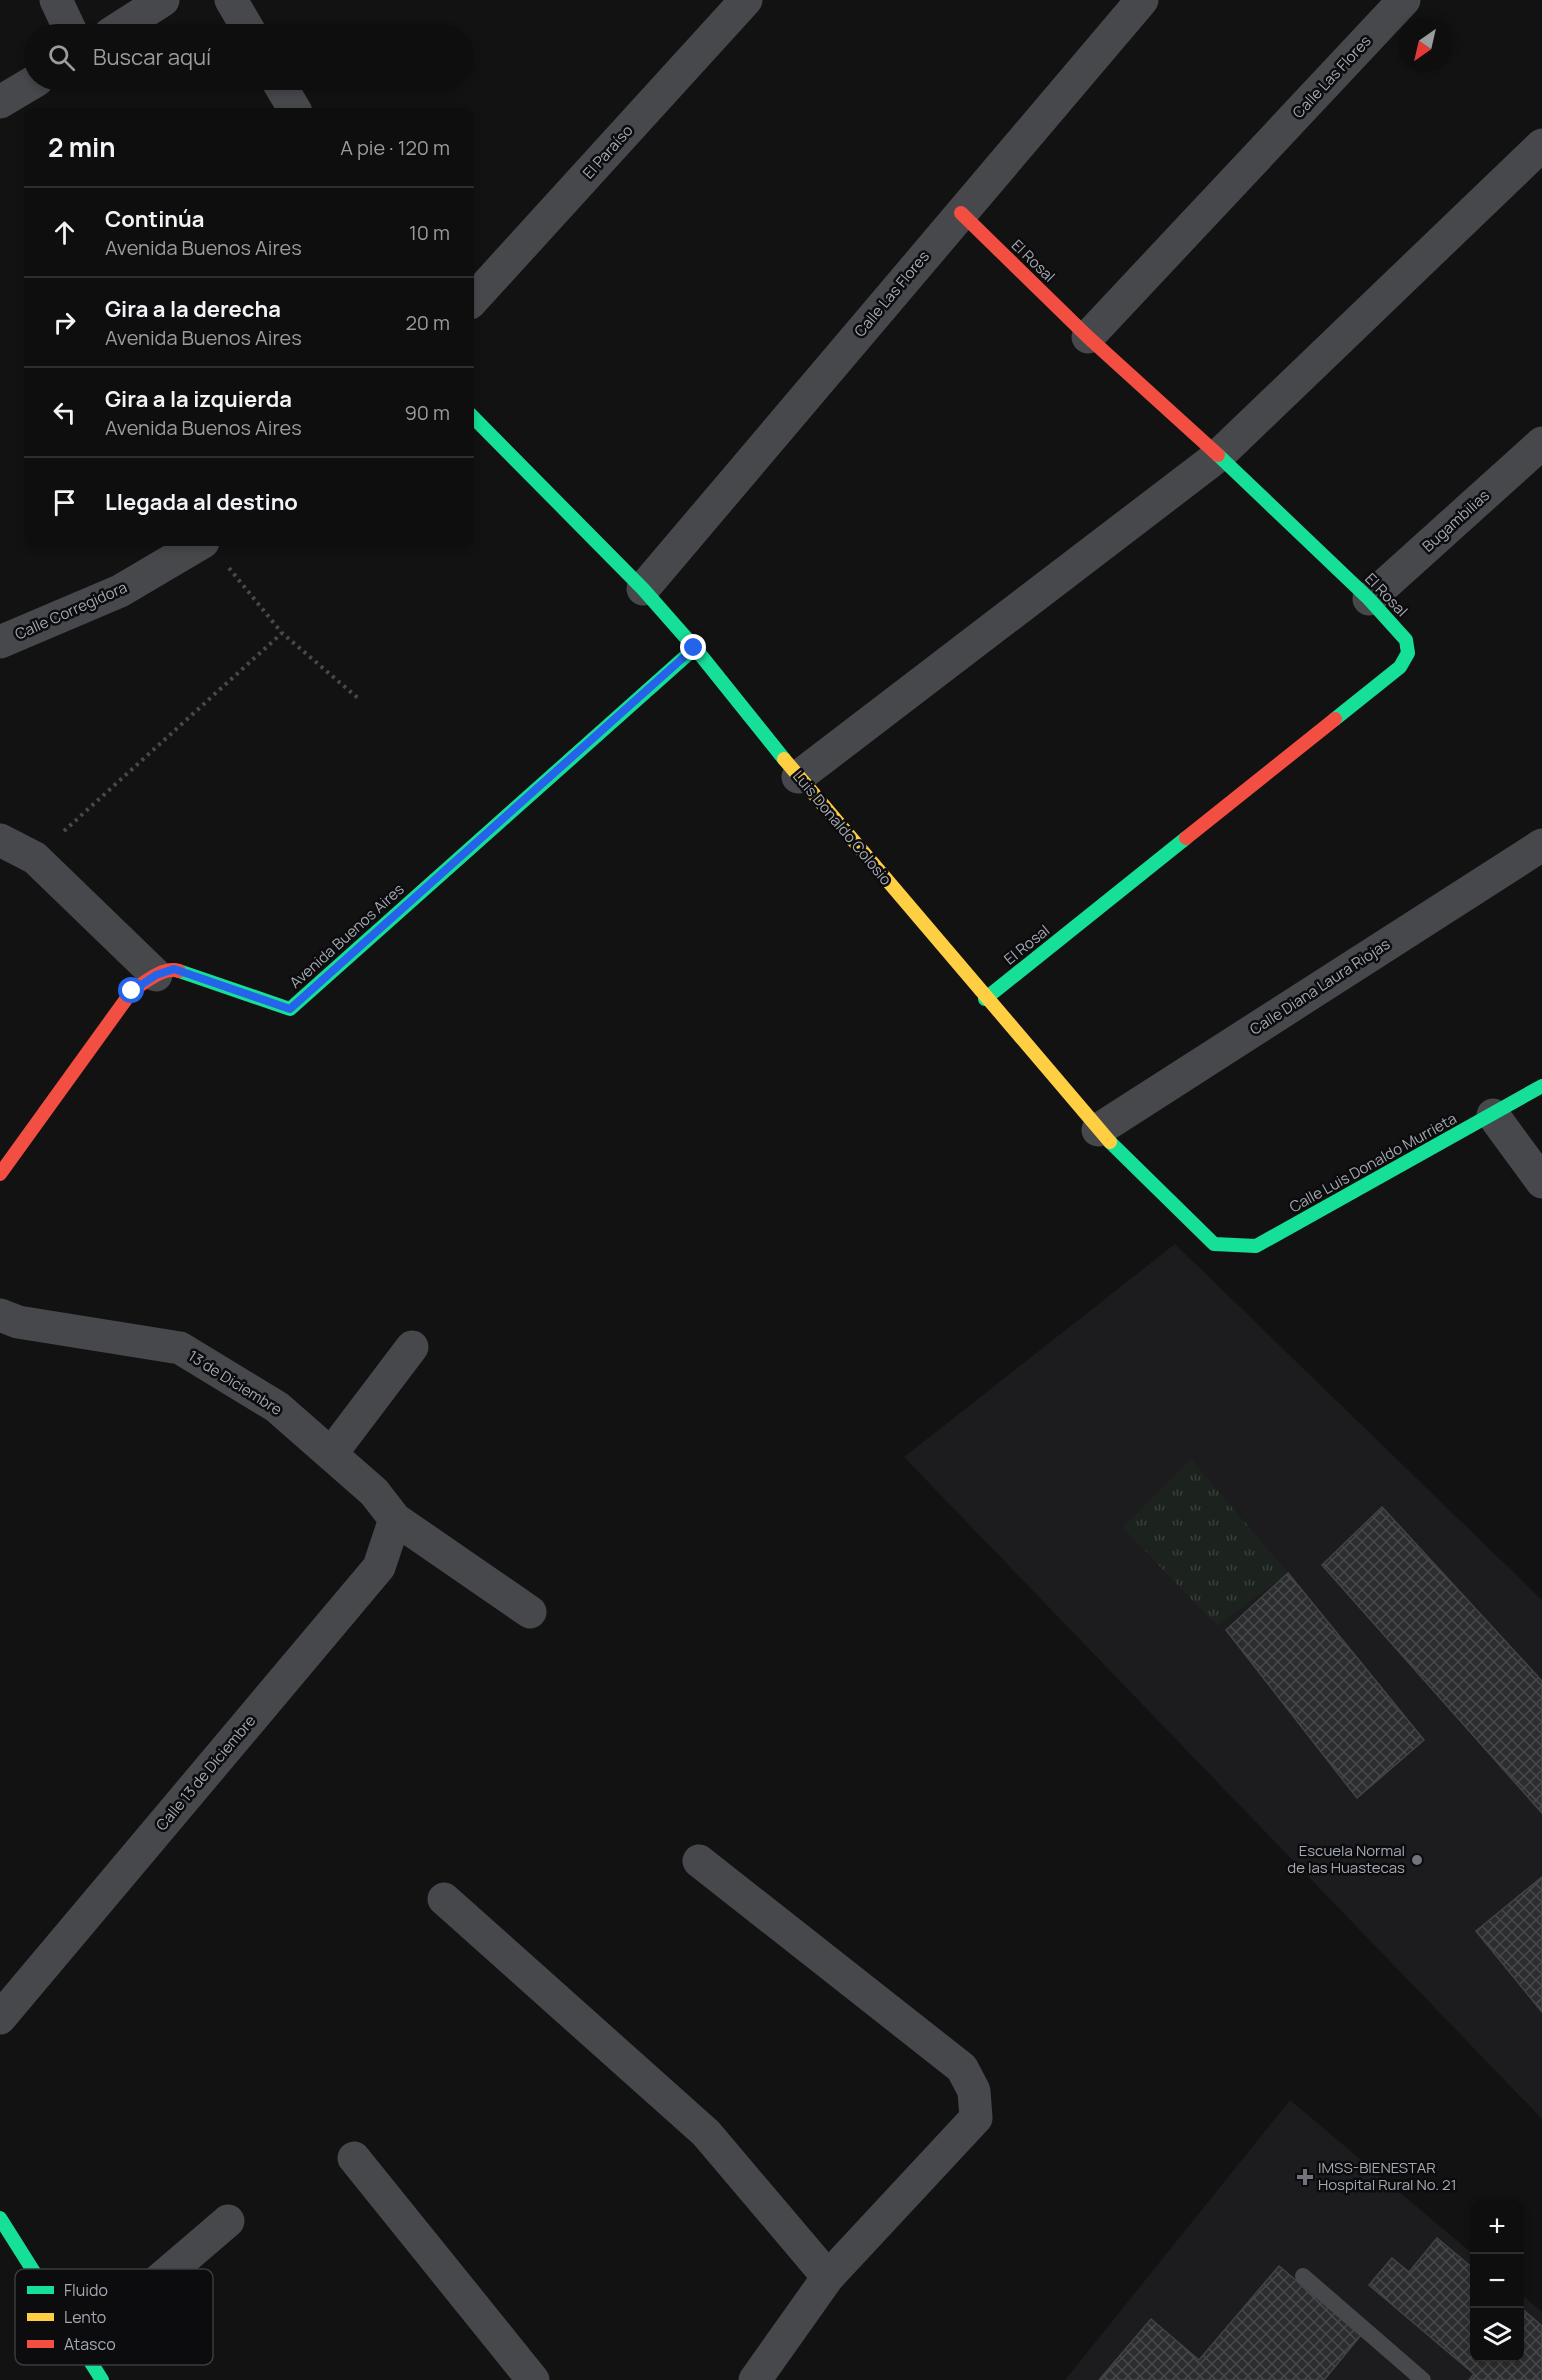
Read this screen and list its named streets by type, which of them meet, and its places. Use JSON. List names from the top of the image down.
{
  "streets": {
    "street": [
      "Calle Las Flores",
      "El Paraíso",
      "El Rosal",
      "Bugambilias",
      "Calle Corregidora",
      "Luis Donaldo Colosio",
      "Avenida Buenos Aires",
      "Calle Diana Laura Riojas",
      "Calle Luis Donaldo Murrieta",
      "13 de Diciembre",
      "Calle 13 de Diciembre"
    ]
  },
  "crossings": [
    ["Calle Las Flores", "El Rosal"],
    ["Calle Las Flores", "Luis Donaldo Colosio"],
    ["El Rosal", "Bugambilias"],
    ["El Rosal", "Luis Donaldo Colosio"],
    ["Luis Donaldo Colosio", "Avenida Buenos Aires"],
    ["Luis Donaldo Colosio", "Calle Diana Laura Riojas"],
    ["Luis Donaldo Colosio", "Calle Luis Donaldo Murrieta"],
    ["13 de Diciembre", "Calle 13 de Diciembre"]
  ],
  "places": {
    "other": ["Escuela Normal de las Huastecas"],
    "health": ["IMSS-BIENESTAR Hospital Rural No. 21"]
  },
  "legend": ["Fluido", "Lento", "Atasco"],
  "north": "bottom left",
  "page": {
    "search": "Buscar aquí",
    "heading": ["2 min", "A pie · 120 m"],
    "list": [
      ["Continúa", "Avenida Buenos Aires", "10 m"],
      ["Gira a la derecha", "Avenida Buenos Aires", "20 m"],
      ["Gira a la izquierda", "Avenida Buenos Aires", "90 m"],
      "Llegada al destino"
    ],
    "map_buttons": ["+", "−"]
  }
}
